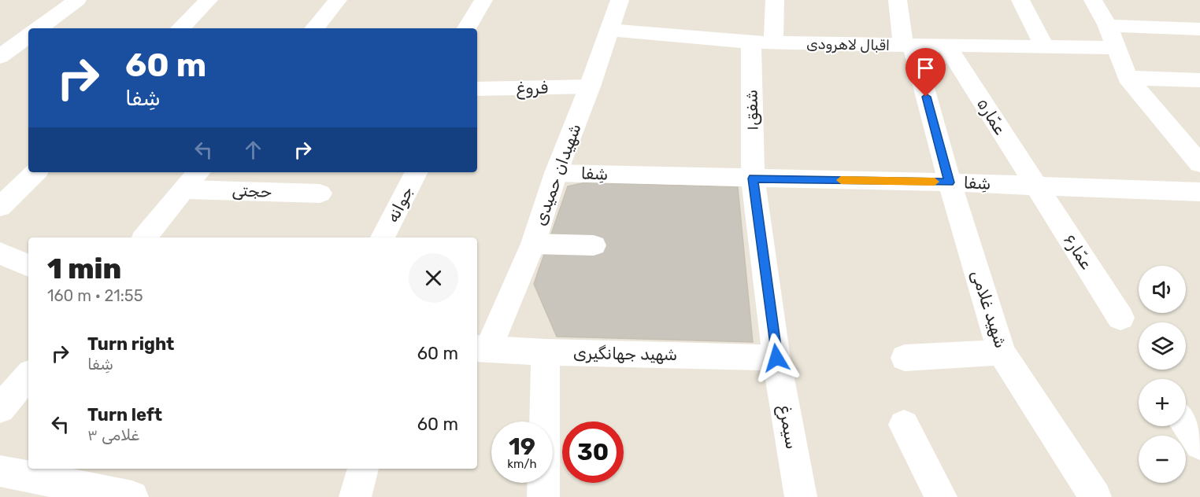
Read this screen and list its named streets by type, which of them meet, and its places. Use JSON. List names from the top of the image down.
{
  "streets": {
    "street": [
      "اقبال لاهرودی",
      "فروغ",
      "۱شفق",
      "۵عمّار",
      "شِفا",
      "شهیدان حمیدی",
      "حجتی",
      "جوانه",
      "۶عمّار",
      "شهید غلامی",
      "شهید جهانگیری",
      "سیمرغ"
    ]
  },
  "crossings": [
    ["اقبال لاهرودی", "۱شفق"],
    ["اقبال لاهرودی", "۵عمّار"],
    ["اقبال لاهرودی", "شهیدان حمیدی"],
    ["اقبال لاهرودی", "شهید غلامی"],
    ["فروغ", "شهیدان حمیدی"],
    ["۱شفق", "شِفا"],
    ["۱شفق", "شهید جهانگیری"],
    ["۱شفق", "سیمرغ"],
    ["۵عمّار", "شِفا"],
    ["۵عمّار", "۶عمّار"],
    ["شِفا", "شهیدان حمیدی"],
    ["شِفا", "۶عمّار"],
    ["شِفا", "شهید غلامی"],
    ["شهیدان حمیدی", "شهید جهانگیری"],
    ["شهید جهانگیری", "سیمرغ"]
  ],
  "page": {
    "turn": ["60 m", "شِفا"],
    "heading": ["1 min", "160 m · 21:55"],
    "map_buttons": ["+", "−"],
    "list": [
      {
        "name": "Turn right",
        "note": "شِفا",
        "value": "60 m"
      },
      {
        "name": "Turn left",
        "note": "غلامی ۳",
        "value": "60 m"
      }
    ],
    "speed": "19 km/h",
    "limit": "30"
  }
}
